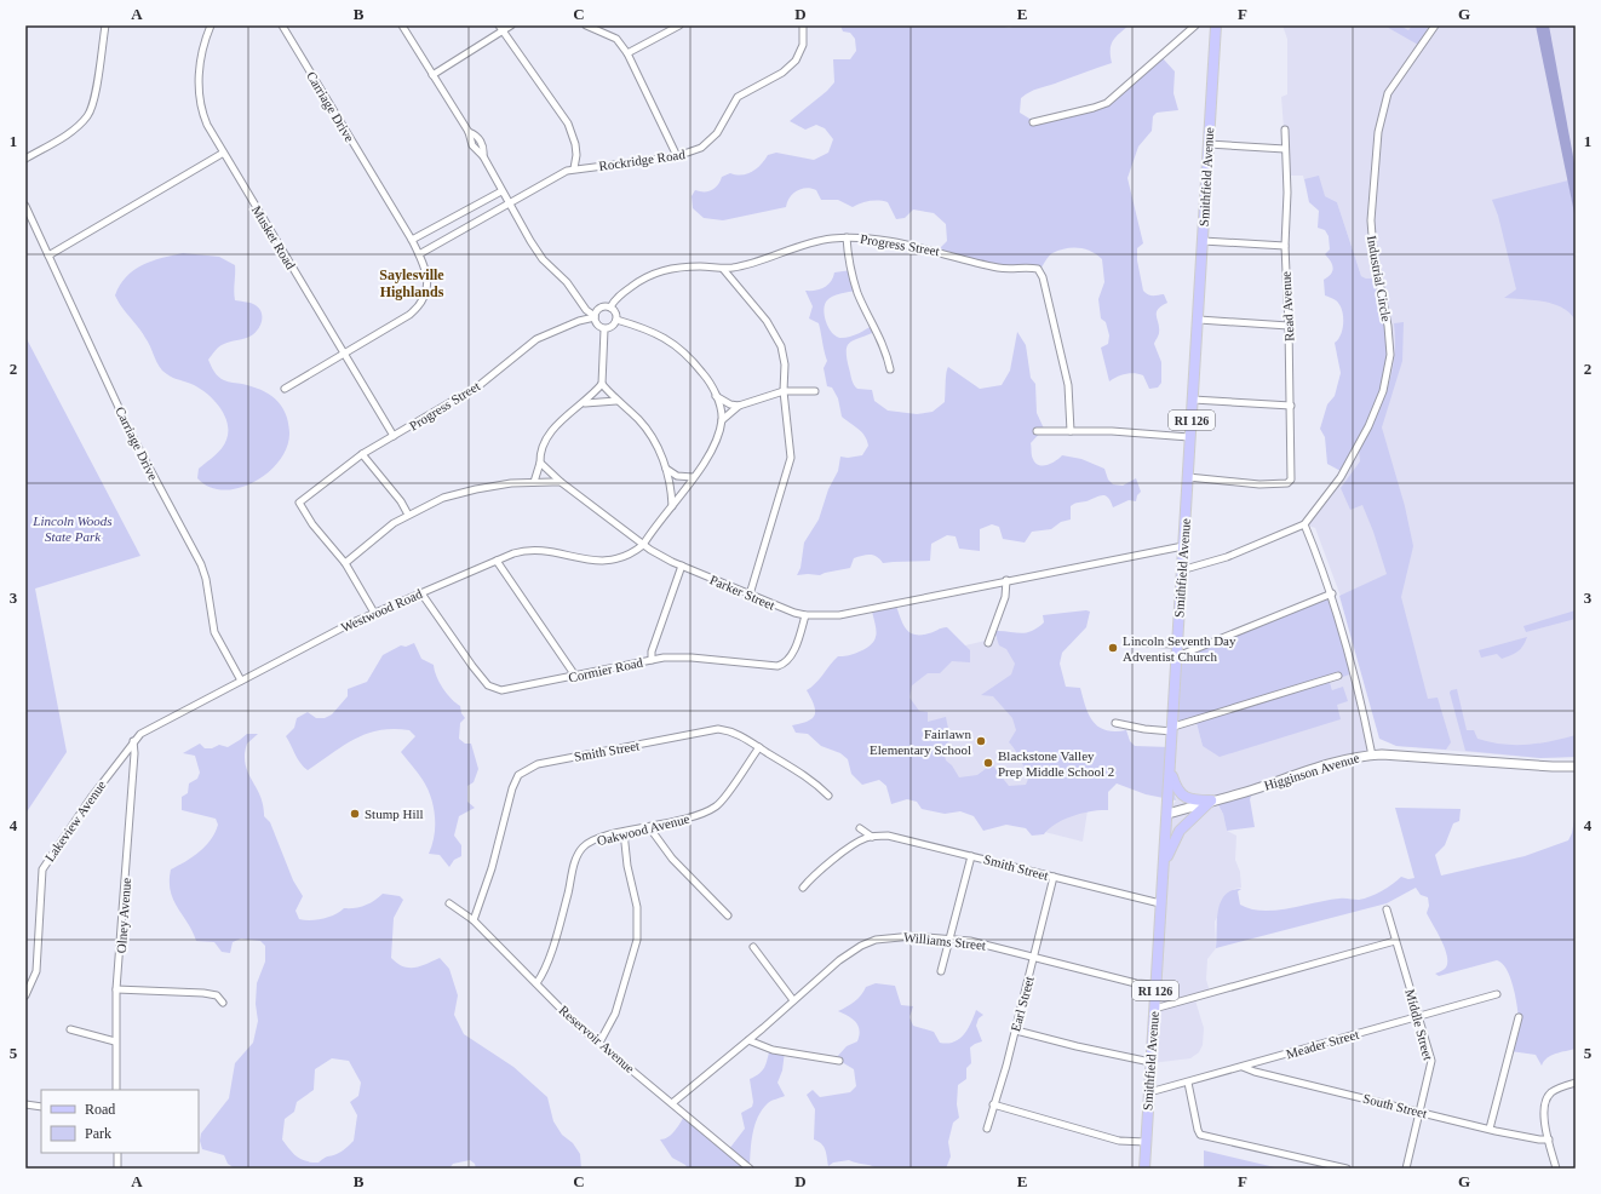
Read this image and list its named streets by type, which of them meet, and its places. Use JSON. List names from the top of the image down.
{
  "streets": {
    "main road": ["Smithfield Avenue", "RI 126"],
    "street": [
      "Carriage Drive",
      "Rockridge Road",
      "Musket Road",
      "Progress Street",
      "Industrial Circle",
      "Read Avenue",
      "Parker Street",
      "Westwood Road",
      "Cormier Road",
      "Smith Street",
      "Higginson Avenue",
      "Lakeview Avenue",
      "Oakwood Avenue",
      "Olney Avenue",
      "Williams Street",
      "Earl Street",
      "Middle Street",
      "Reservoir Avenue",
      "Meader Street",
      "South Street"
    ]
  },
  "crossings": [
    ["Carriage Drive", "Rockridge Road"],
    ["Carriage Drive", "Musket Road"],
    ["Carriage Drive", "Westwood Road"],
    ["Smithfield Avenue", "Read Avenue"],
    ["Smithfield Avenue", "Parker Street"],
    ["Smithfield Avenue", "Smith Street"],
    ["Smithfield Avenue", "Higginson Avenue"],
    ["Smithfield Avenue", "Williams Street"],
    ["Smithfield Avenue", "Meader Street"],
    ["Musket Road", "Progress Street"],
    ["Parker Street", "Westwood Road"],
    ["Parker Street", "Cormier Road"],
    ["Westwood Road", "Cormier Road"],
    ["Westwood Road", "Lakeview Avenue"],
    ["Westwood Road", "Olney Avenue"],
    ["Smith Street", "Oakwood Avenue"],
    ["Smith Street", "Earl Street"],
    ["Smith Street", "Reservoir Avenue"],
    ["Lakeview Avenue", "Olney Avenue"],
    ["Oakwood Avenue", "Reservoir Avenue"],
    ["Williams Street", "Earl Street"],
    ["Williams Street", "Reservoir Avenue"],
    ["Middle Street", "Meader Street"],
    ["Middle Street", "South Street"],
    ["Meader Street", "South Street"]
  ],
  "districts": ["Saylesville Highlands"],
  "parks": ["Lincoln Woods State Park"],
  "places": [
    "Lincoln Seventh Day Adventist Church",
    "Fairlawn Elementary School",
    "Blackstone Valley Prep Middle School 2",
    "Stump Hill"
  ],
  "legend": ["Road", "Park"],
  "grid": {
    "columns": [
      "A",
      "B",
      "C",
      "D",
      "E",
      "F",
      "G"
    ],
    "rows": [
      "1",
      "2",
      "3",
      "4",
      "5"
    ]
  }
}
